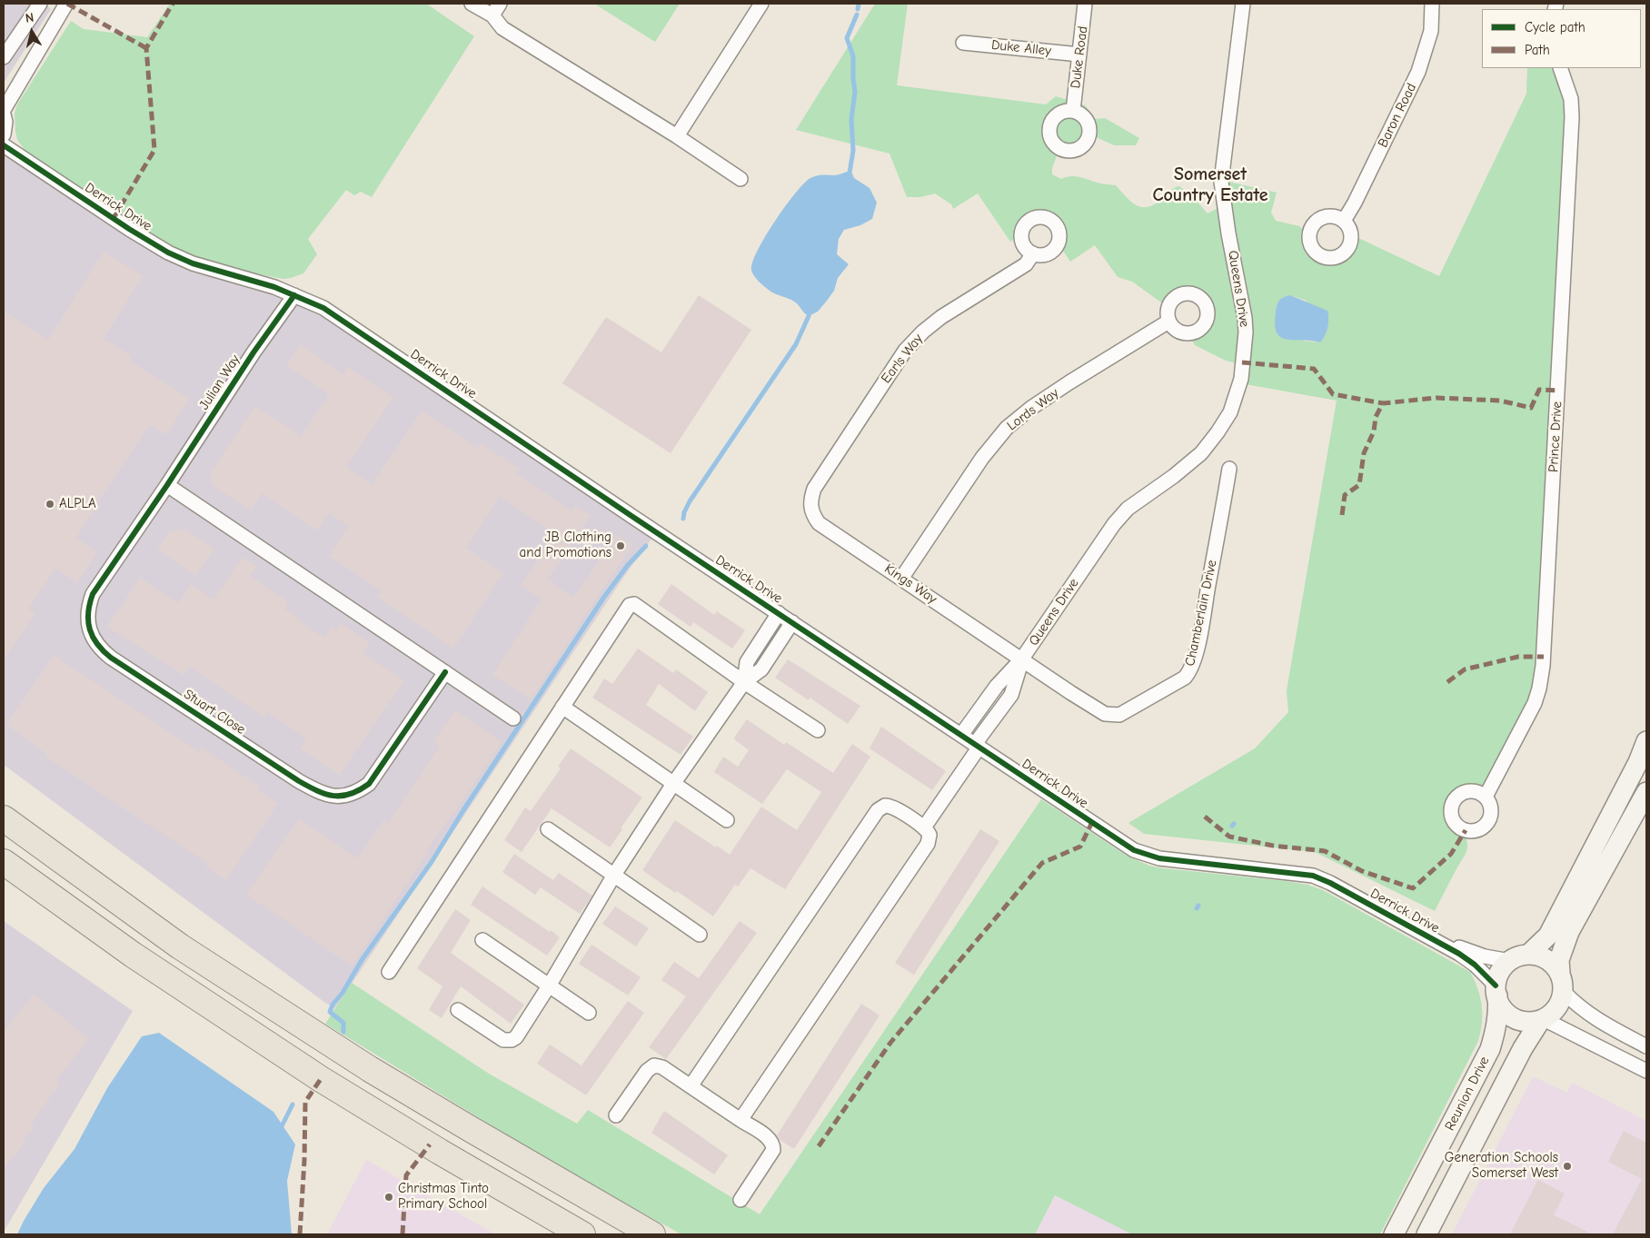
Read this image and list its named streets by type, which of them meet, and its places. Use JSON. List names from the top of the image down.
{
  "streets": {
    "street": [
      "Duke Alley",
      "Duke Road",
      "Baron Road",
      "Derrick Drive",
      "Queens Drive",
      "Earls Way",
      "Julian Way",
      "Lords Way",
      "Prince Drive",
      "Kings Way",
      "Chamberlain Drive",
      "Stuart Close",
      "Reunion Drive"
    ]
  },
  "crossings": [
    ["Duke Alley", "Duke Road"],
    ["Derrick Drive", "Queens Drive"],
    ["Derrick Drive", "Julian Way"],
    ["Derrick Drive", "Reunion Drive"],
    ["Queens Drive", "Kings Way"],
    ["Queens Drive", "Chamberlain Drive"],
    ["Earls Way", "Kings Way"],
    ["Julian Way", "Stuart Close"],
    ["Lords Way", "Kings Way"],
    ["Kings Way", "Chamberlain Drive"]
  ],
  "districts": ["Somerset Country Estate"],
  "places": [
    "ALPLA",
    "JB Clothing and Promotions",
    "Generation Schools Somerset West",
    "Christmas Tinto Primary School"
  ],
  "legend": ["Cycle path", "Path"],
  "north": "top"
}
